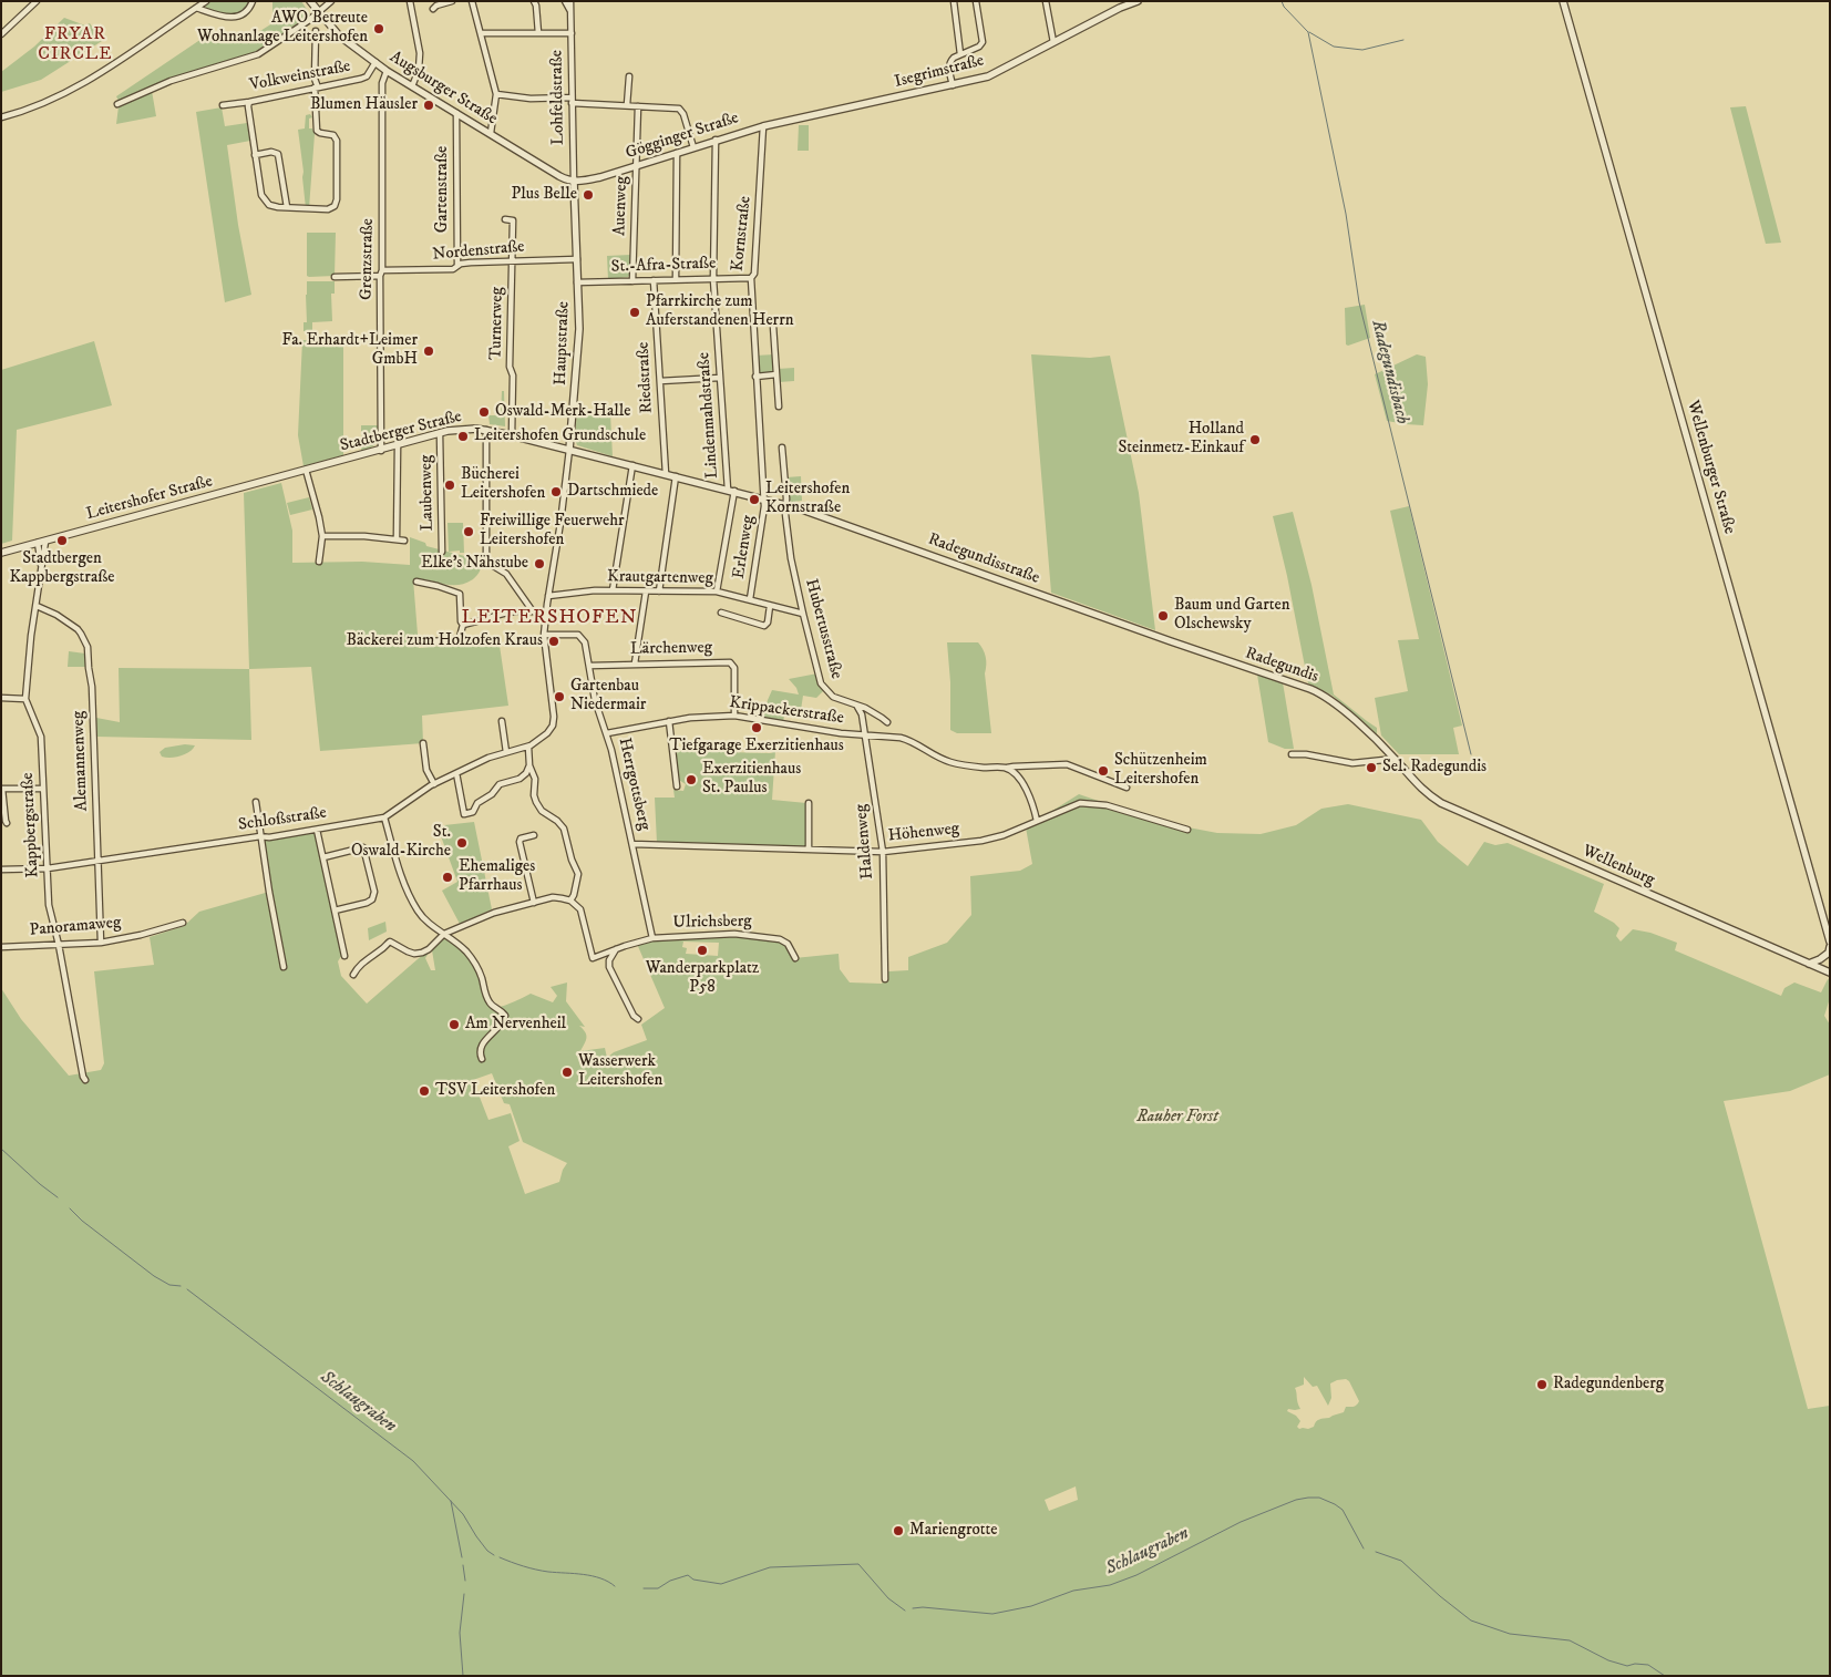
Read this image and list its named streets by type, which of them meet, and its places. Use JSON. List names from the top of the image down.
{
  "streets": {
    "street": [
      "Isegrimstraße",
      "Volkweinstraße",
      "Augsburger Straße",
      "Lohfeldstraße",
      "Gögginger Straße",
      "Gartenstraße",
      "Auenweg",
      "Kornstraße",
      "Nordenstraße",
      "Grenzstraße",
      "St.-Afra-Straße",
      "Turnerweg",
      "Hauptstraße",
      "Riedstraße",
      "Lindenmahdstraße",
      "Stadtberger Straße",
      "Wellenburger Straße",
      "Laubenweg",
      "Leitershofer Straße",
      "Erlenweg",
      "Radegundisstraße",
      "Krautgartenweg",
      "Hubertusstraße",
      "Lärchenweg",
      "Radegundis",
      "Krippackerstraße",
      "Alemannenweg",
      "Herrgottsberg",
      "Schloßstraße",
      "Kappbergstraße",
      "Höhenweg",
      "Haldenweg",
      "Wellenburg",
      "Ulrichsberg",
      "Panoramaweg"
    ]
  },
  "crossings": [
    ["Isegrimstraße", "Gögginger Straße"],
    ["Volkweinstraße", "Augsburger Straße"],
    ["Augsburger Straße", "Lohfeldstraße"],
    ["Augsburger Straße", "Gögginger Straße"],
    ["Augsburger Straße", "Gartenstraße"],
    ["Augsburger Straße", "Grenzstraße"],
    ["Augsburger Straße", "Hauptstraße"],
    ["Lohfeldstraße", "Gögginger Straße"],
    ["Lohfeldstraße", "Hauptstraße"],
    ["Gögginger Straße", "Auenweg"],
    ["Gögginger Straße", "Kornstraße"],
    ["Gögginger Straße", "Hauptstraße"],
    ["Gögginger Straße", "Lindenmahdstraße"],
    ["Gartenstraße", "Nordenstraße"],
    ["Auenweg", "St.-Afra-Straße"],
    ["Kornstraße", "St.-Afra-Straße"],
    ["Kornstraße", "Erlenweg"],
    ["Kornstraße", "Radegundisstraße"],
    ["Nordenstraße", "Grenzstraße"],
    ["Nordenstraße", "Turnerweg"],
    ["Nordenstraße", "Hauptstraße"],
    ["Grenzstraße", "Stadtberger Straße"],
    ["St.-Afra-Straße", "Hauptstraße"],
    ["St.-Afra-Straße", "Riedstraße"],
    ["St.-Afra-Straße", "Lindenmahdstraße"],
    ["Turnerweg", "Stadtberger Straße"],
    ["Hauptstraße", "Stadtberger Straße"],
    ["Hauptstraße", "Radegundisstraße"],
    ["Hauptstraße", "Krautgartenweg"],
    ["Hauptstraße", "Herrgottsberg"],
    ["Hauptstraße", "Schloßstraße"],
    ["Riedstraße", "Radegundisstraße"],
    ["Lindenmahdstraße", "Radegundisstraße"],
    ["Lindenmahdstraße", "Krautgartenweg"],
    ["Stadtberger Straße", "Laubenweg"],
    ["Stadtberger Straße", "Leitershofer Straße"],
    ["Stadtberger Straße", "Radegundisstraße"],
    ["Leitershofer Straße", "Kappbergstraße"],
    ["Erlenweg", "Radegundisstraße"],
    ["Erlenweg", "Krautgartenweg"],
    ["Radegundisstraße", "Hubertusstraße"],
    ["Radegundisstraße", "Radegundis"],
    ["Krautgartenweg", "Hubertusstraße"],
    ["Hubertusstraße", "Haldenweg"],
    ["Lärchenweg", "Krippackerstraße"],
    ["Lärchenweg", "Herrgottsberg"],
    ["Radegundis", "Wellenburg"],
    ["Krippackerstraße", "Herrgottsberg"],
    ["Krippackerstraße", "Haldenweg"],
    ["Alemannenweg", "Schloßstraße"],
    ["Alemannenweg", "Kappbergstraße"],
    ["Alemannenweg", "Panoramaweg"],
    ["Herrgottsberg", "Höhenweg"],
    ["Herrgottsberg", "Ulrichsberg"],
    ["Schloßstraße", "Kappbergstraße"],
    ["Kappbergstraße", "Panoramaweg"],
    ["Höhenweg", "Haldenweg"]
  ],
  "districts": ["FRYAR CIRCLE", "LEITERSHOFEN"],
  "water": ["Radegundisbach", "Schlaugraben"],
  "parks": ["Rauher Forst"],
  "places": [
    "AWO Betreute Wohnanlage Leitershofen",
    "Blumen Häusler",
    "Plus Belle",
    "Pfarrkirche zum Auferstandenen Herrn",
    "Fa. Erhardt+Leimer GmbH",
    "Oswald-Merk-Halle",
    "Leitershofen Grundschule",
    "Holland Steinmetz-Einkauf",
    "Bücherei Leitershofen",
    "Dartschmiede",
    "Leitershofen Kornstraße",
    "Freiwillige Feuerwehr Leitershofen",
    "Stadtbergen Kappbergstraße",
    "Elke's Nähstube",
    "Baum und Garten Olschewsky",
    "Bäckerei zum Holzofen Kraus",
    "Gartenbau Niedermair",
    "Tiefgarage Exerzitienhaus",
    "Sel. Radegundis",
    "Schützenheim Leitershofen",
    "Exerzitienhaus St. Paulus",
    "St. Oswald-Kirche",
    "Ehemaliges Pfarrhaus",
    "Wanderparkplatz P58",
    "Am Nervenheil",
    "Wasserwerk Leitershofen",
    "TSV Leitershofen",
    "Radegundenberg",
    "Mariengrotte"
  ]
}
